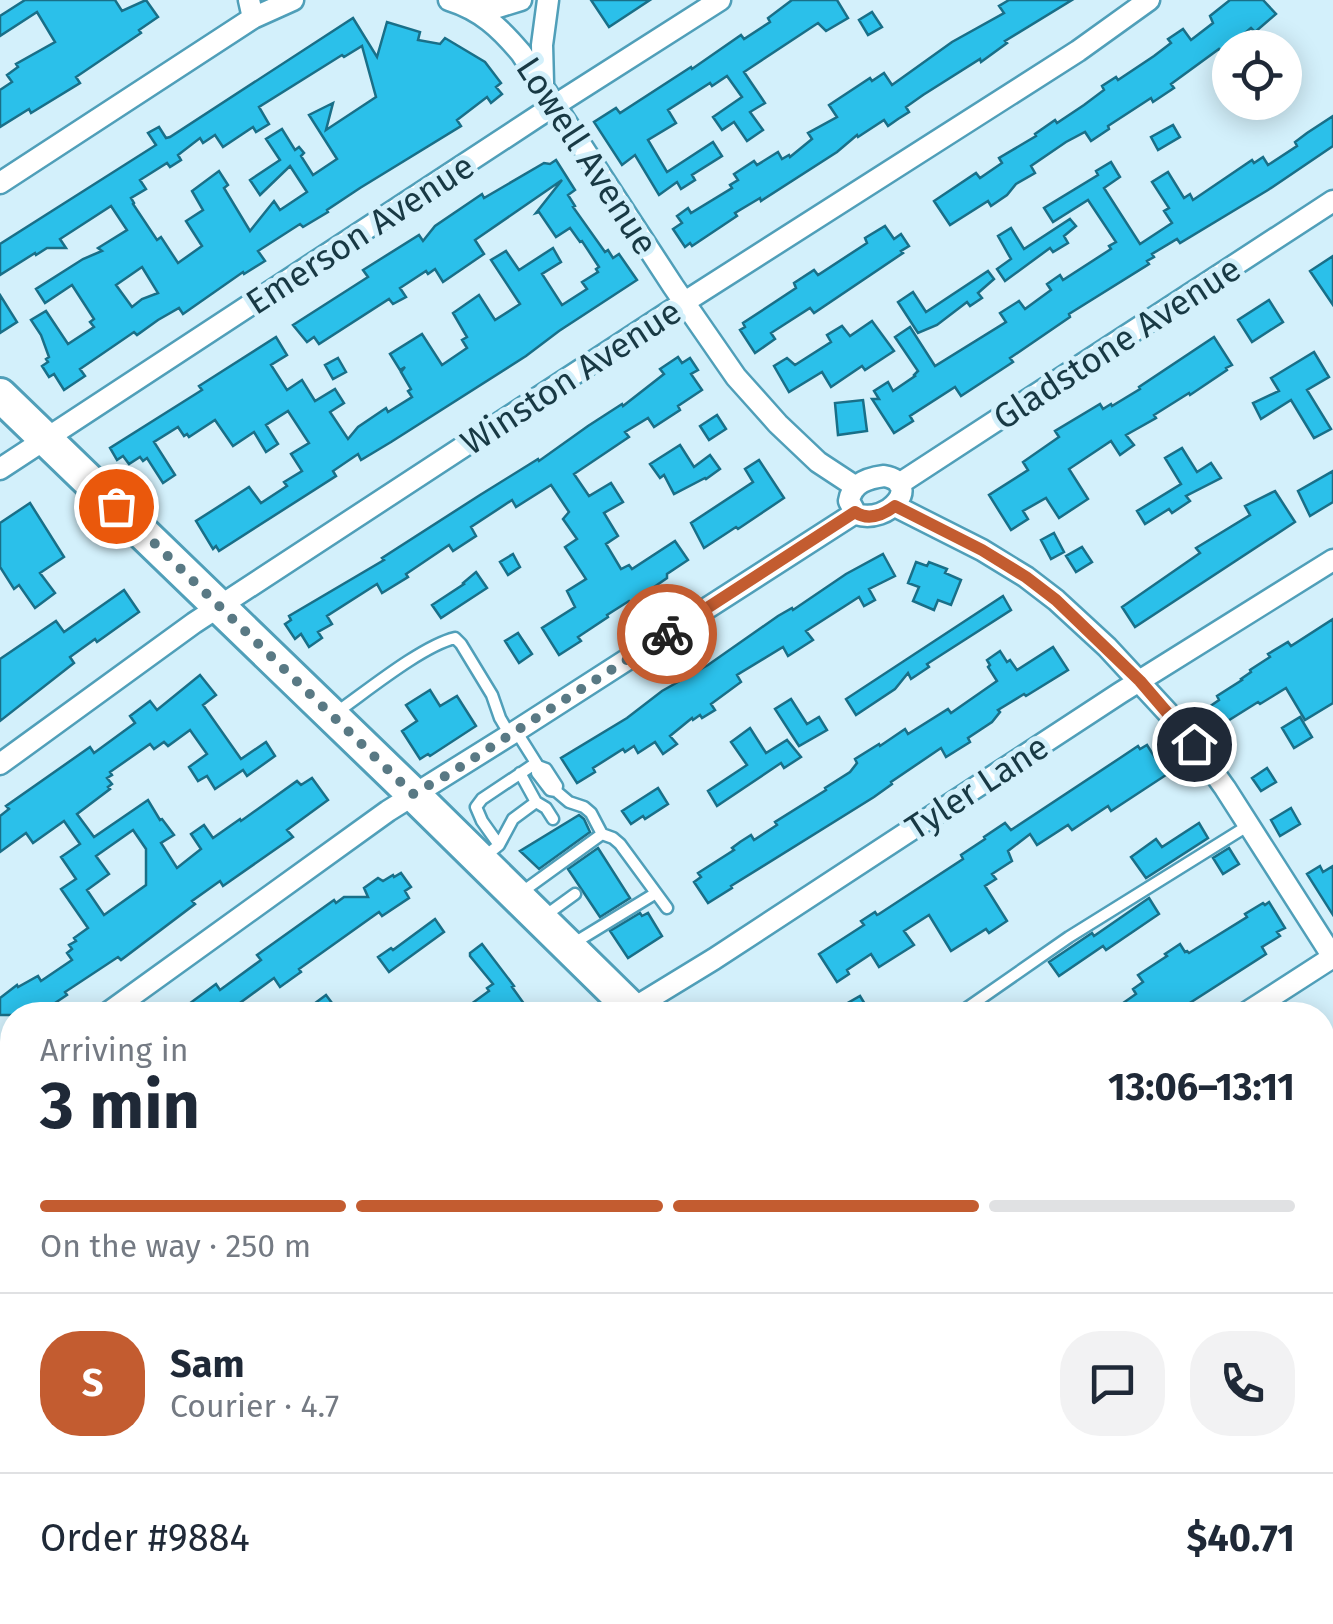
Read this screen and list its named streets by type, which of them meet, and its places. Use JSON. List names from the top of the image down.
{
  "streets": {
    "street": [
      "Lowell Avenue",
      "Emerson Avenue",
      "Gladstone Avenue",
      "Winston Avenue",
      "Tyler Lane"
    ]
  },
  "crossings": [
    ["Lowell Avenue", "Emerson Avenue"],
    ["Lowell Avenue", "Gladstone Avenue"],
    ["Lowell Avenue", "Winston Avenue"]
  ],
  "page": {
    "heading": ["3 min", "Arriving in", "13:06–13:11"],
    "panel": [
      "Sam",
      "Courier · 4.7",
      "Order #9884",
      "$40.71"
    ],
    "bar": "On the way · 250 m",
    "round": "S"
  }
}
